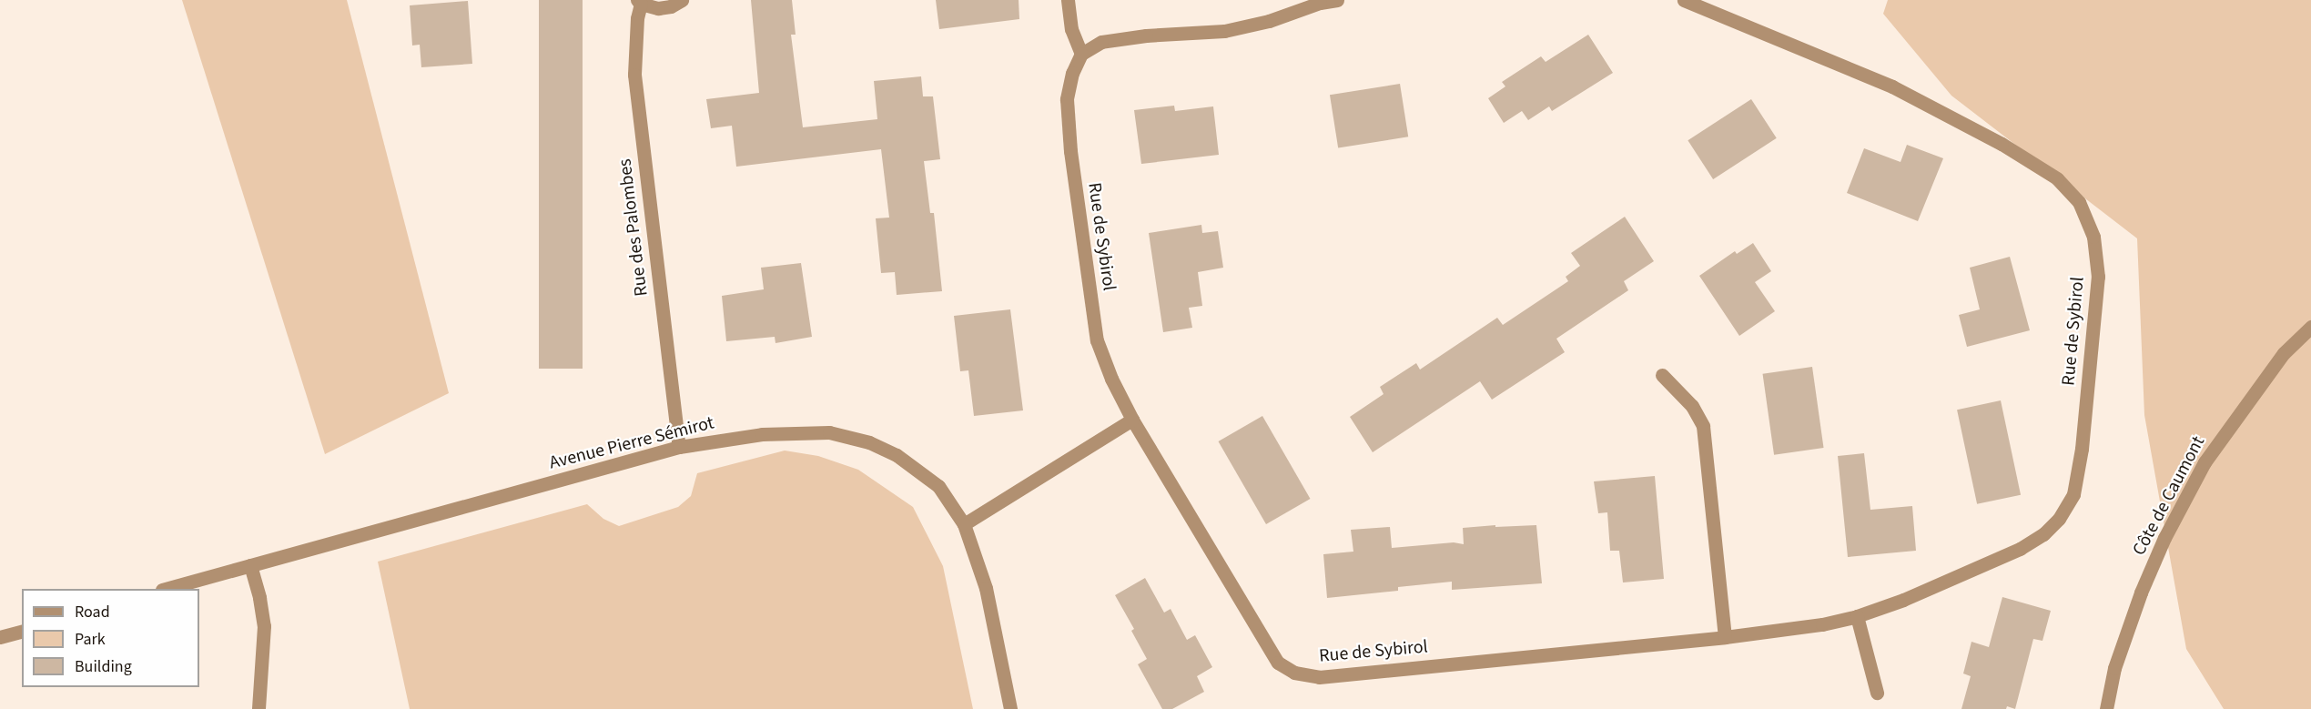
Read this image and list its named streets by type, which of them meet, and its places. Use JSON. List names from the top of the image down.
{
  "streets": {
    "street": [
      "Rue des Palombes",
      "Rue de Sybirol",
      "Avenue Pierre Sémirot",
      "Côte de Caumont"
    ]
  },
  "crossings": [
    ["Rue des Palombes", "Avenue Pierre Sémirot"]
  ],
  "legend": ["Road", "Park", "Building"]
}
